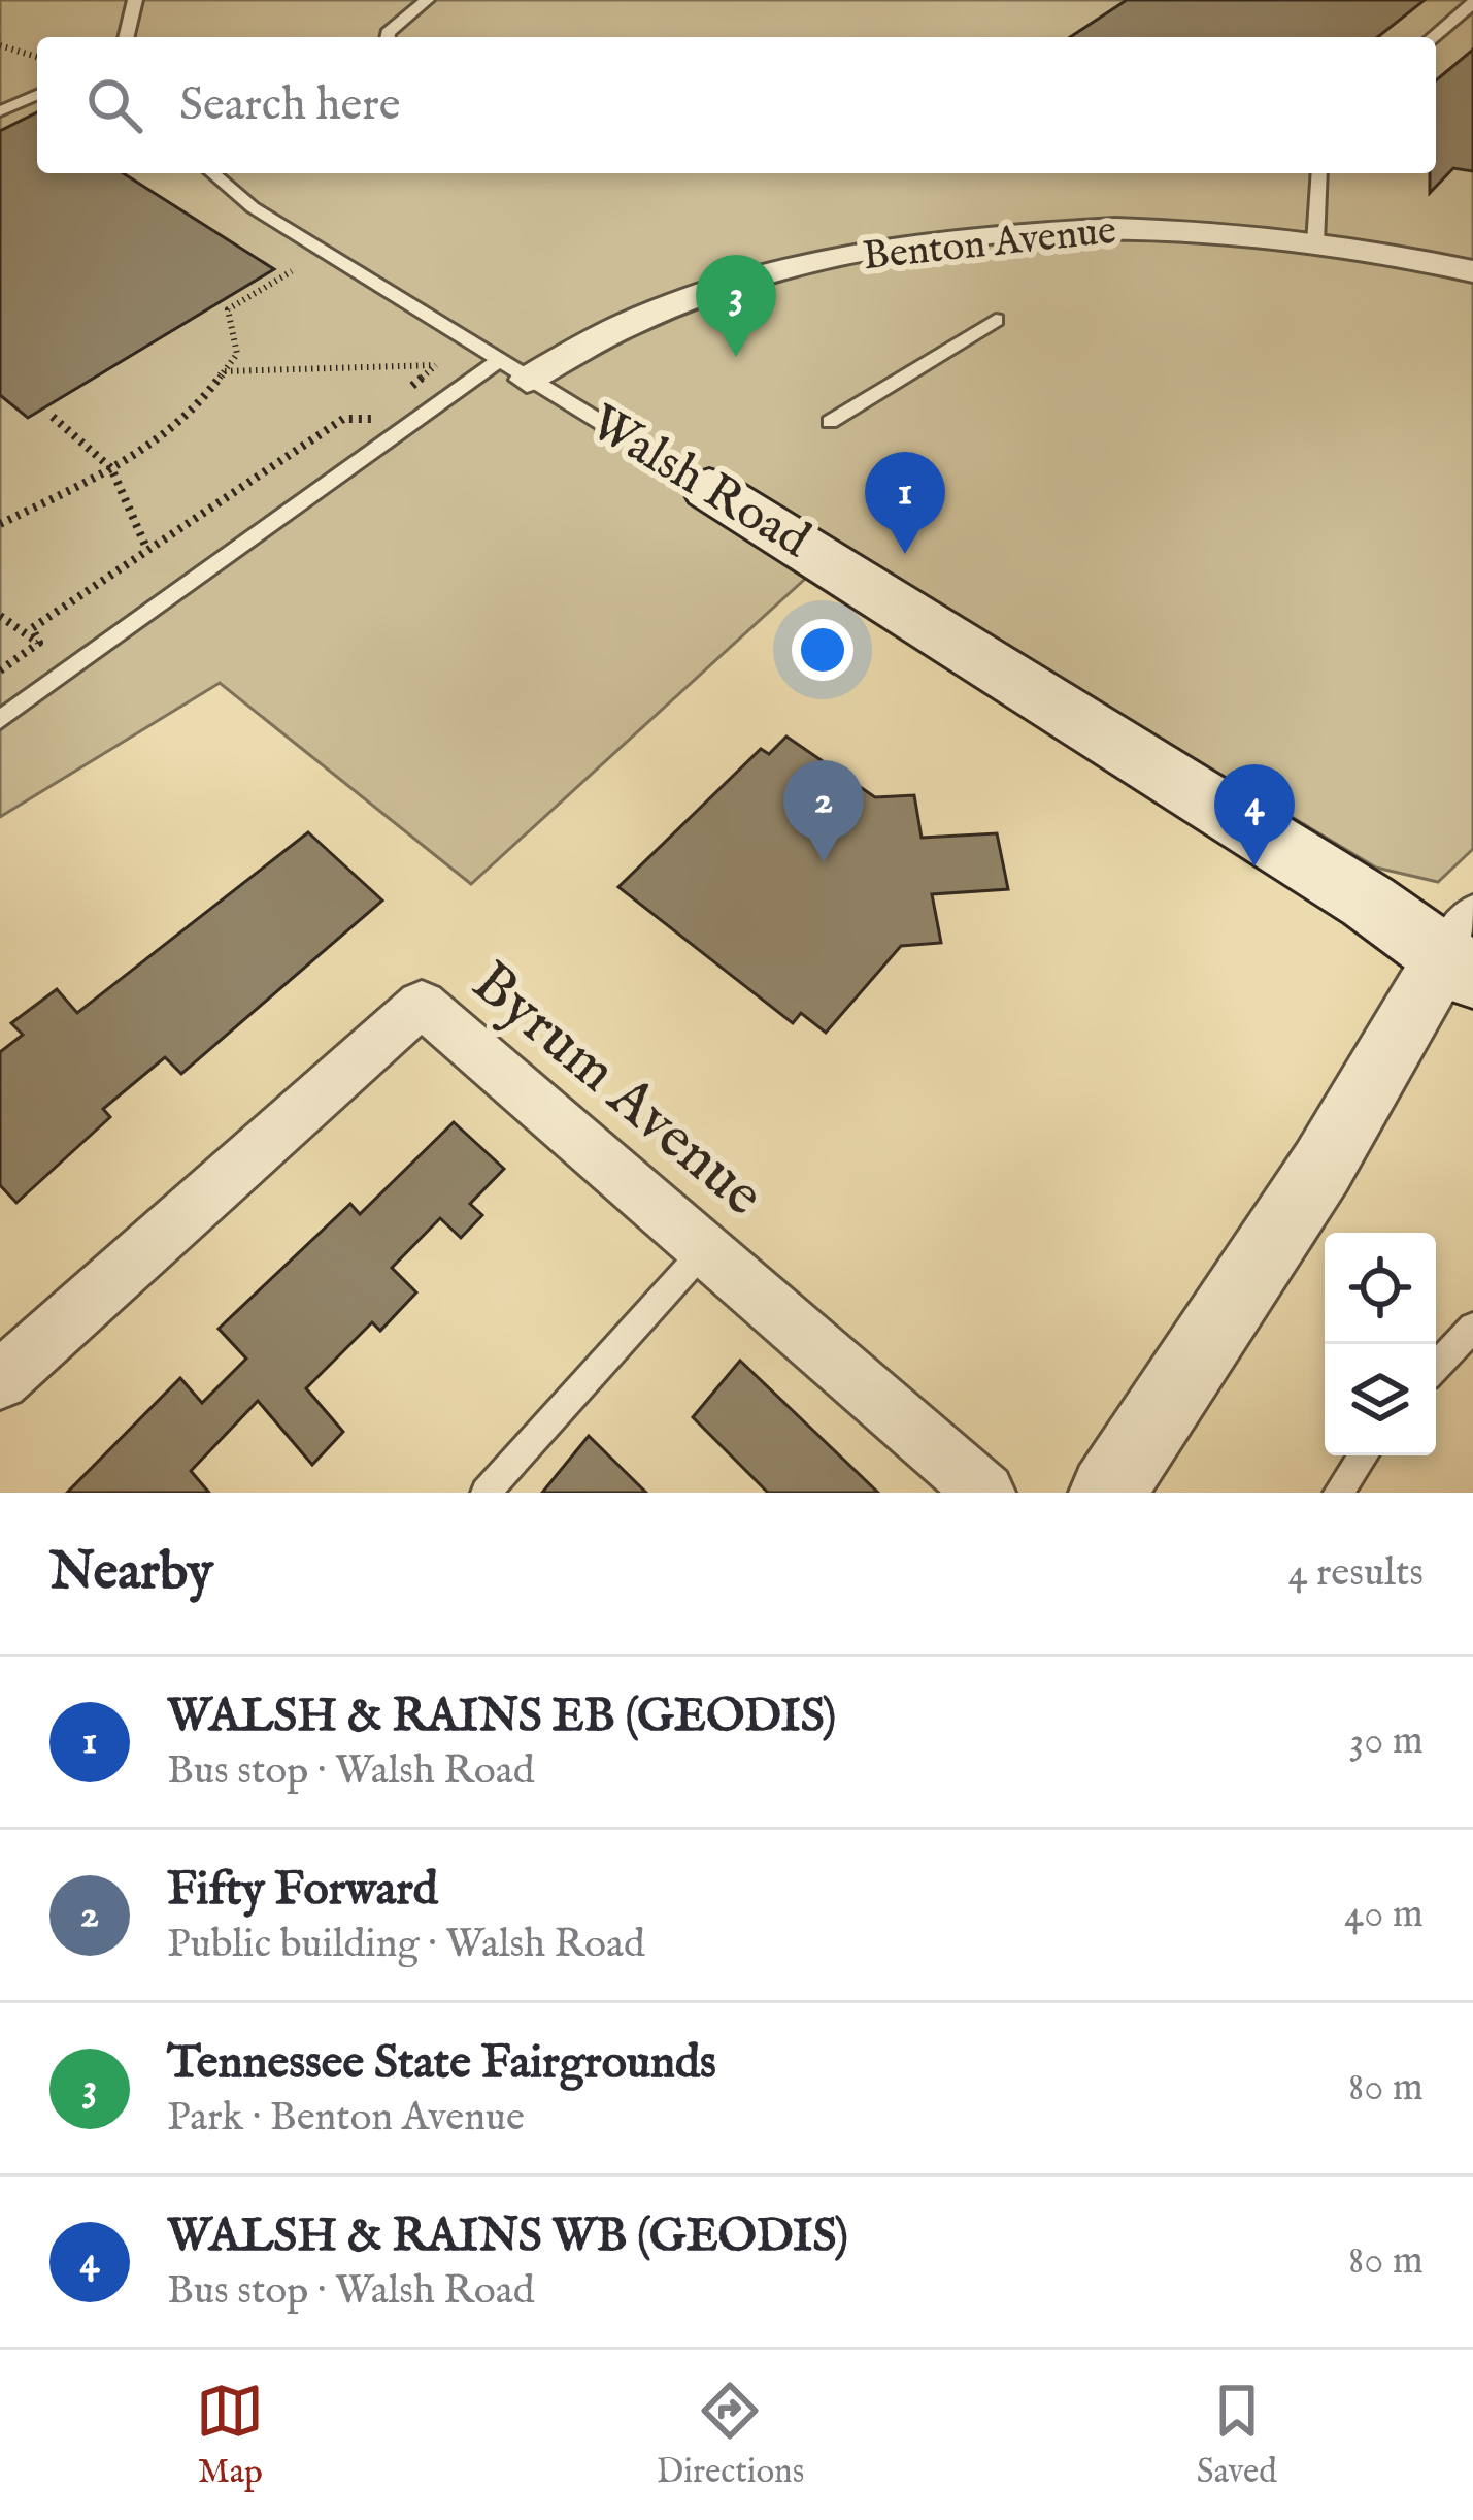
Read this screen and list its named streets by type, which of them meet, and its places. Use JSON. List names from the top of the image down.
{
  "streets": {
    "main road": ["Walsh Road"],
    "street": ["Benton Avenue", "Byrum Avenue"]
  },
  "crossings": [
    ["Benton Avenue", "Walsh Road"]
  ],
  "page": {
    "search": "Search here",
    "pins": [
      "3",
      "1",
      "2",
      "4"
    ],
    "heading": ["Nearby", "4 results"],
    "list": [
      {
        "mark": "1",
        "name": "WALSH & RAINS EB (GEODIS)",
        "note": "Bus stop · Walsh Road",
        "value": "30 m"
      },
      {
        "mark": "2",
        "name": "Fifty Forward",
        "note": "Public building · Walsh Road",
        "value": "40 m"
      },
      {
        "mark": "3",
        "name": "Tennessee State Fairgrounds",
        "note": "Park · Benton Avenue",
        "value": "80 m"
      },
      {
        "mark": "4",
        "name": "WALSH & RAINS WB (GEODIS)",
        "note": "Bus stop · Walsh Road",
        "value": "80 m"
      }
    ],
    "nav": ["Map", "Directions", "Saved"]
  }
}
